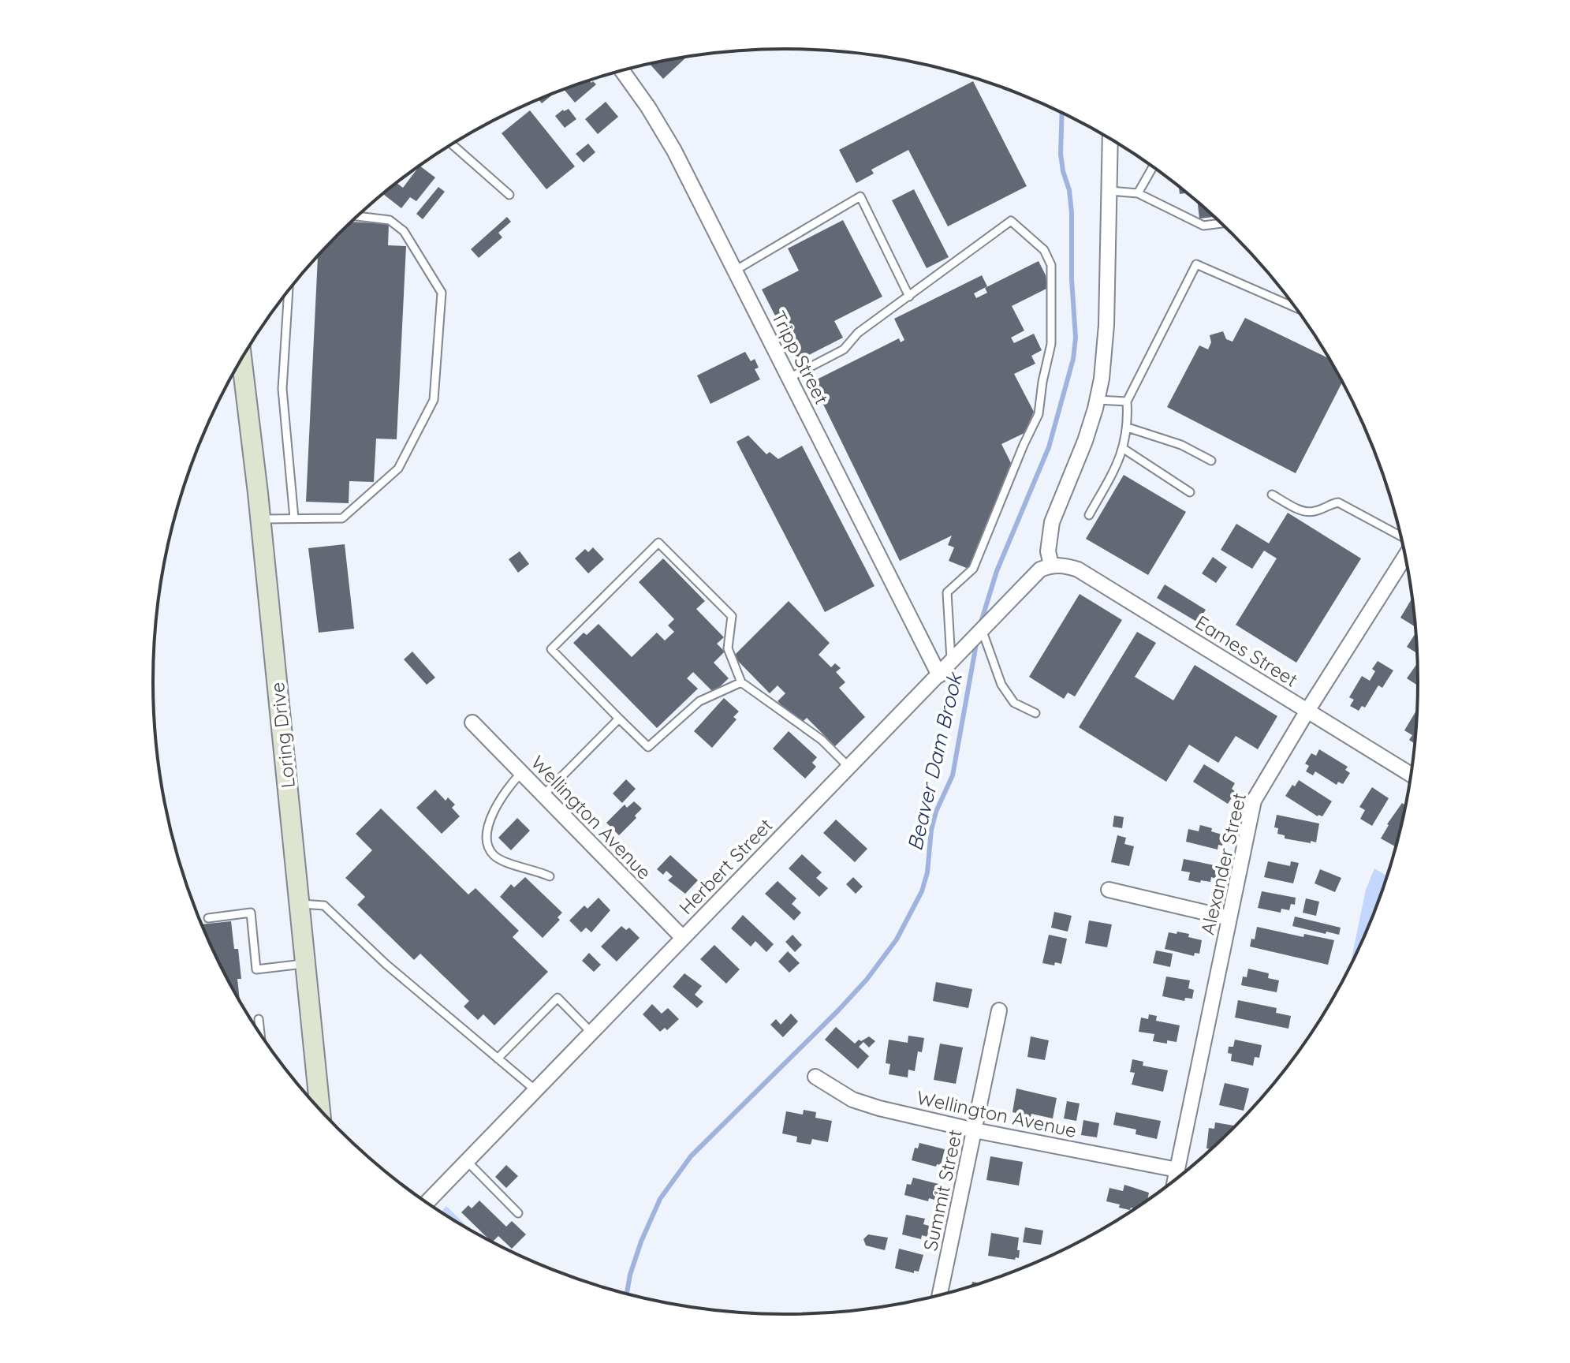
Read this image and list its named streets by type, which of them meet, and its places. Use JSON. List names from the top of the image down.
{
  "streets": {
    "street": [
      "Tripp Street",
      "Eames Street",
      "Loring Drive",
      "Wellington Avenue",
      "Alexander Street",
      "Herbert Street",
      "Summit Street"
    ]
  },
  "crossings": [
    ["Tripp Street", "Herbert Street"],
    ["Eames Street", "Alexander Street"],
    ["Eames Street", "Herbert Street"],
    ["Wellington Avenue", "Alexander Street"],
    ["Wellington Avenue", "Herbert Street"],
    ["Wellington Avenue", "Summit Street"]
  ],
  "water": ["Beaver Dam Brook"]
}
